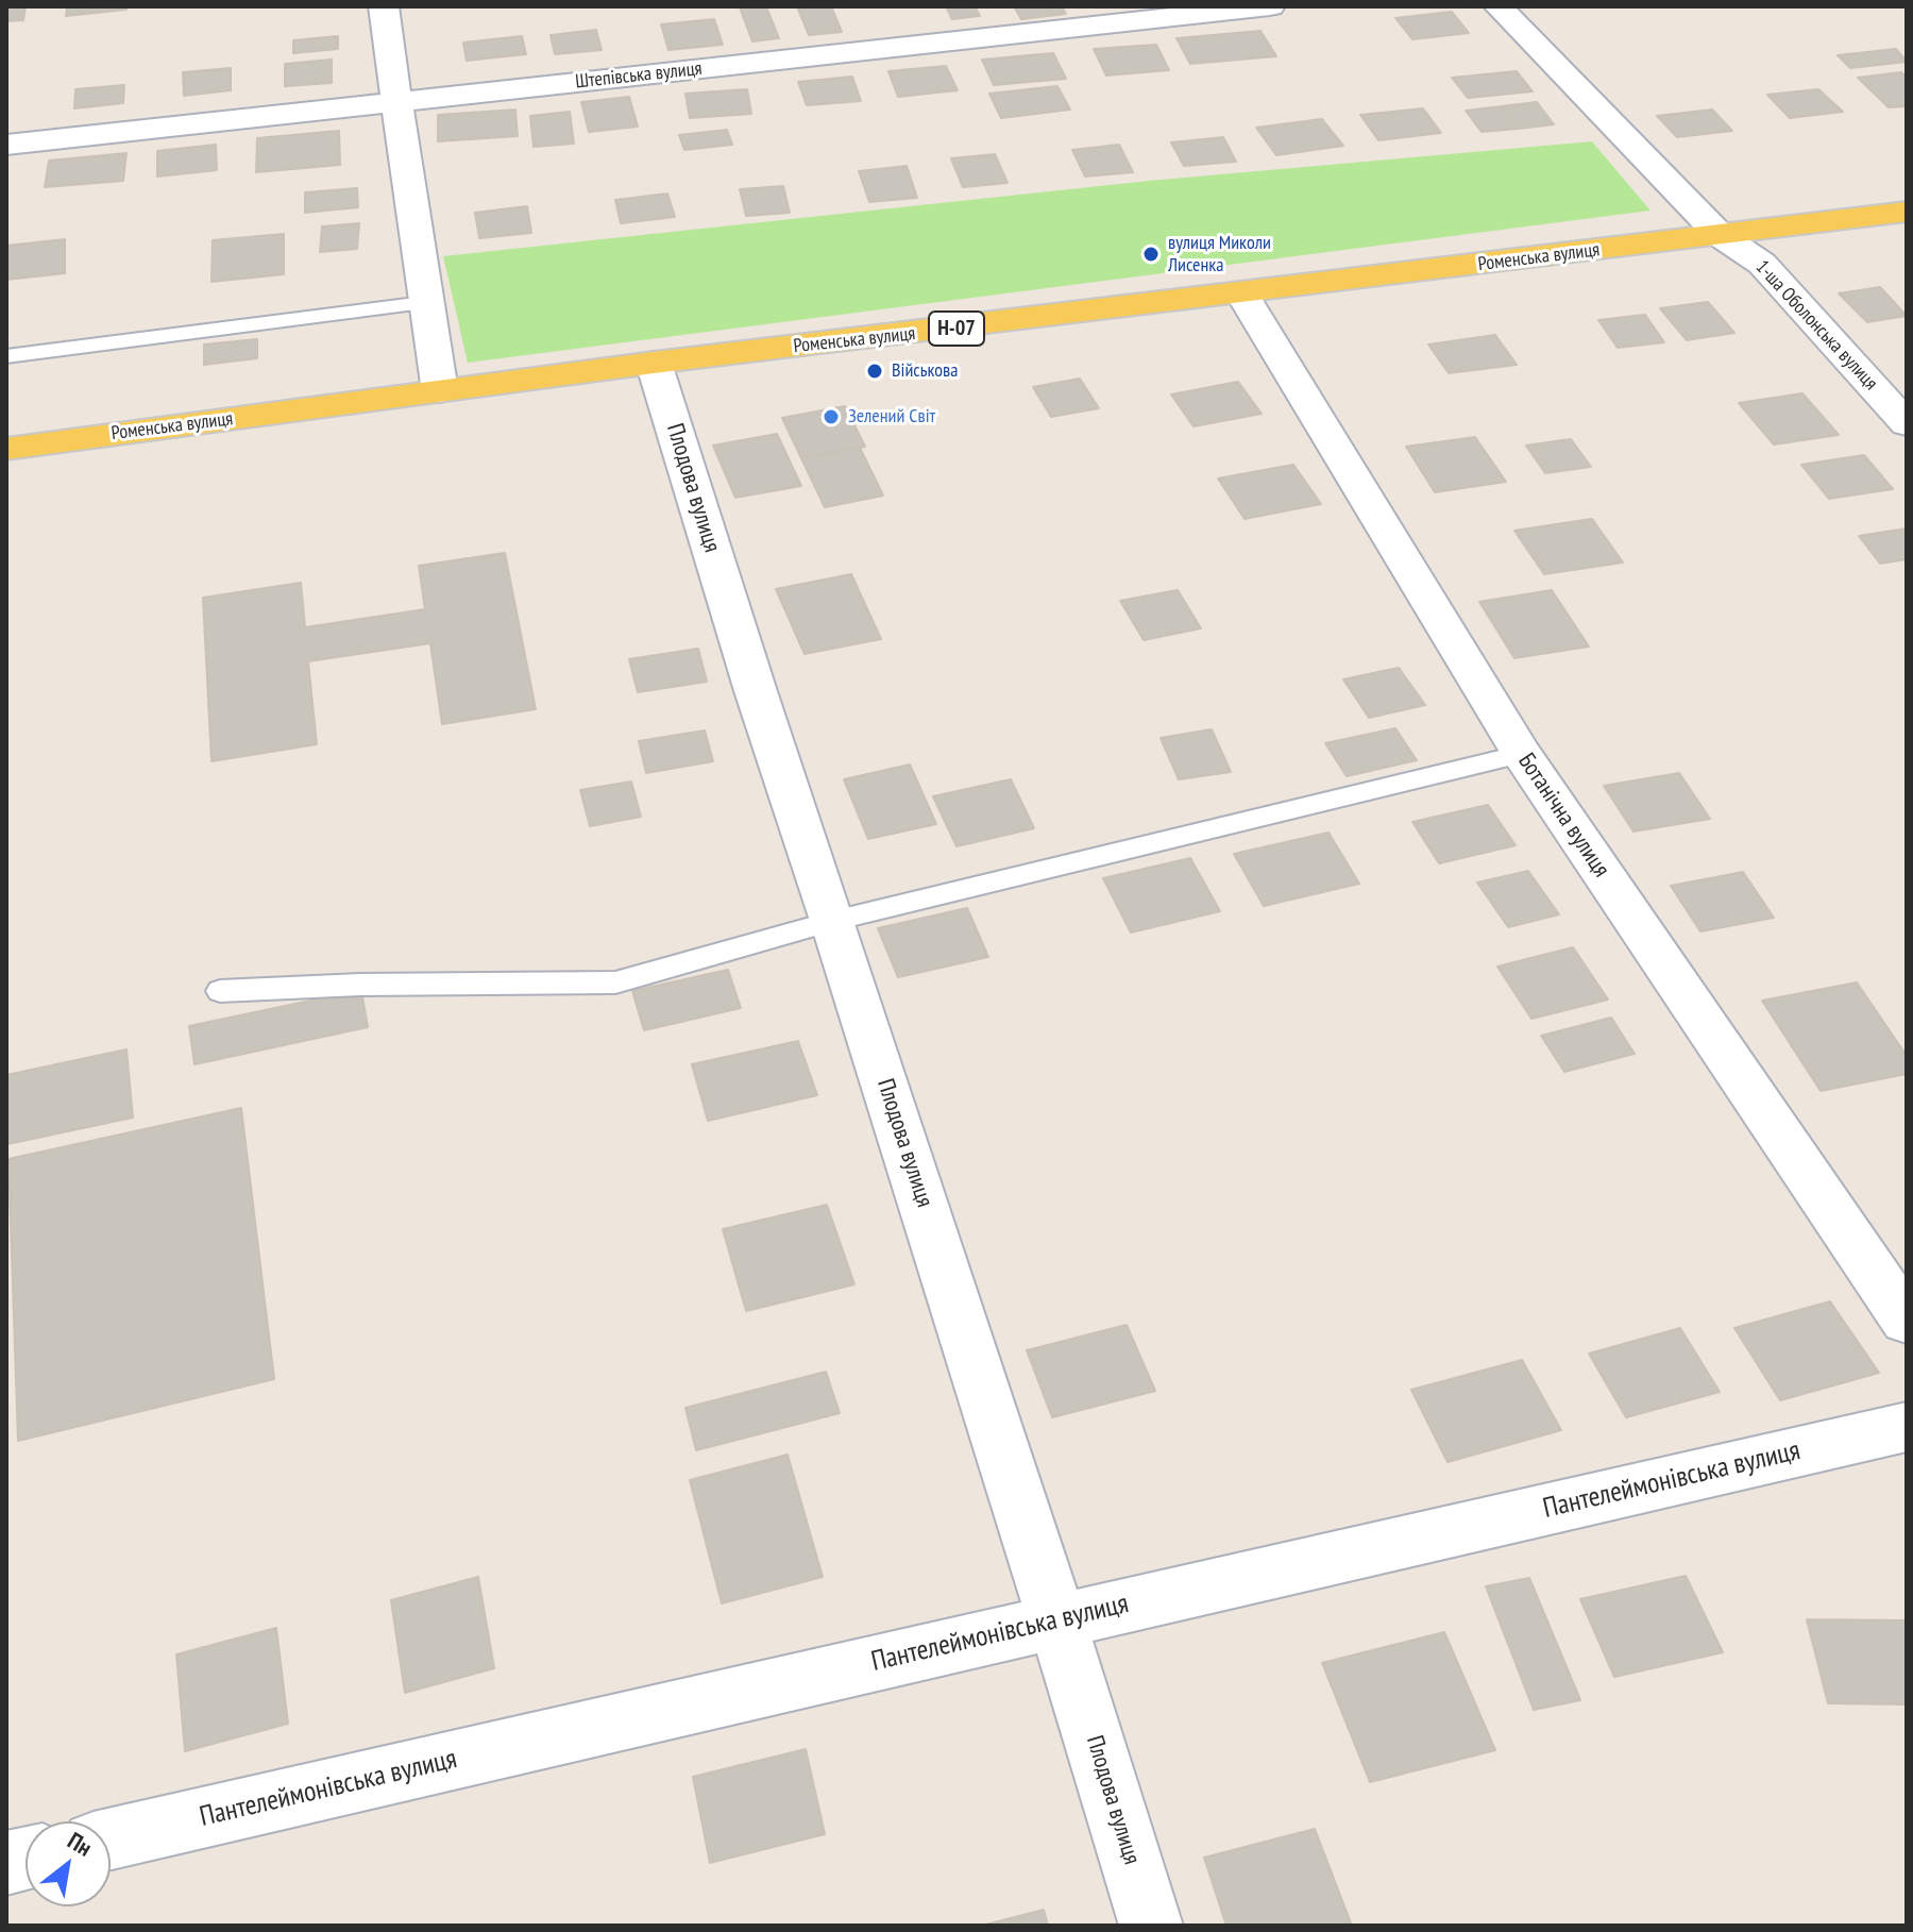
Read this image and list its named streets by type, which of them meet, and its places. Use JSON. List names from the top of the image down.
{
  "streets": {
    "main road": ["Роменська вулиця", "Н-07"],
    "street": [
      "Штепівська вулиця",
      "1-ша Оболонська вулиця",
      "Плодова вулиця",
      "Ботанічна вулиця",
      "Пантелеймонівська вулиця"
    ]
  },
  "crossings": [
    ["Роменська вулиця", "1-ша Оболонська вулиця"],
    ["Роменська вулиця", "Плодова вулиця"],
    ["Роменська вулиця", "Ботанічна вулиця"],
    ["Плодова вулиця", "Пантелеймонівська вулиця"]
  ],
  "places": ["вулиця Миколи Лисенка", "Військова", "Зелений Світ"],
  "north": "top right"
}
